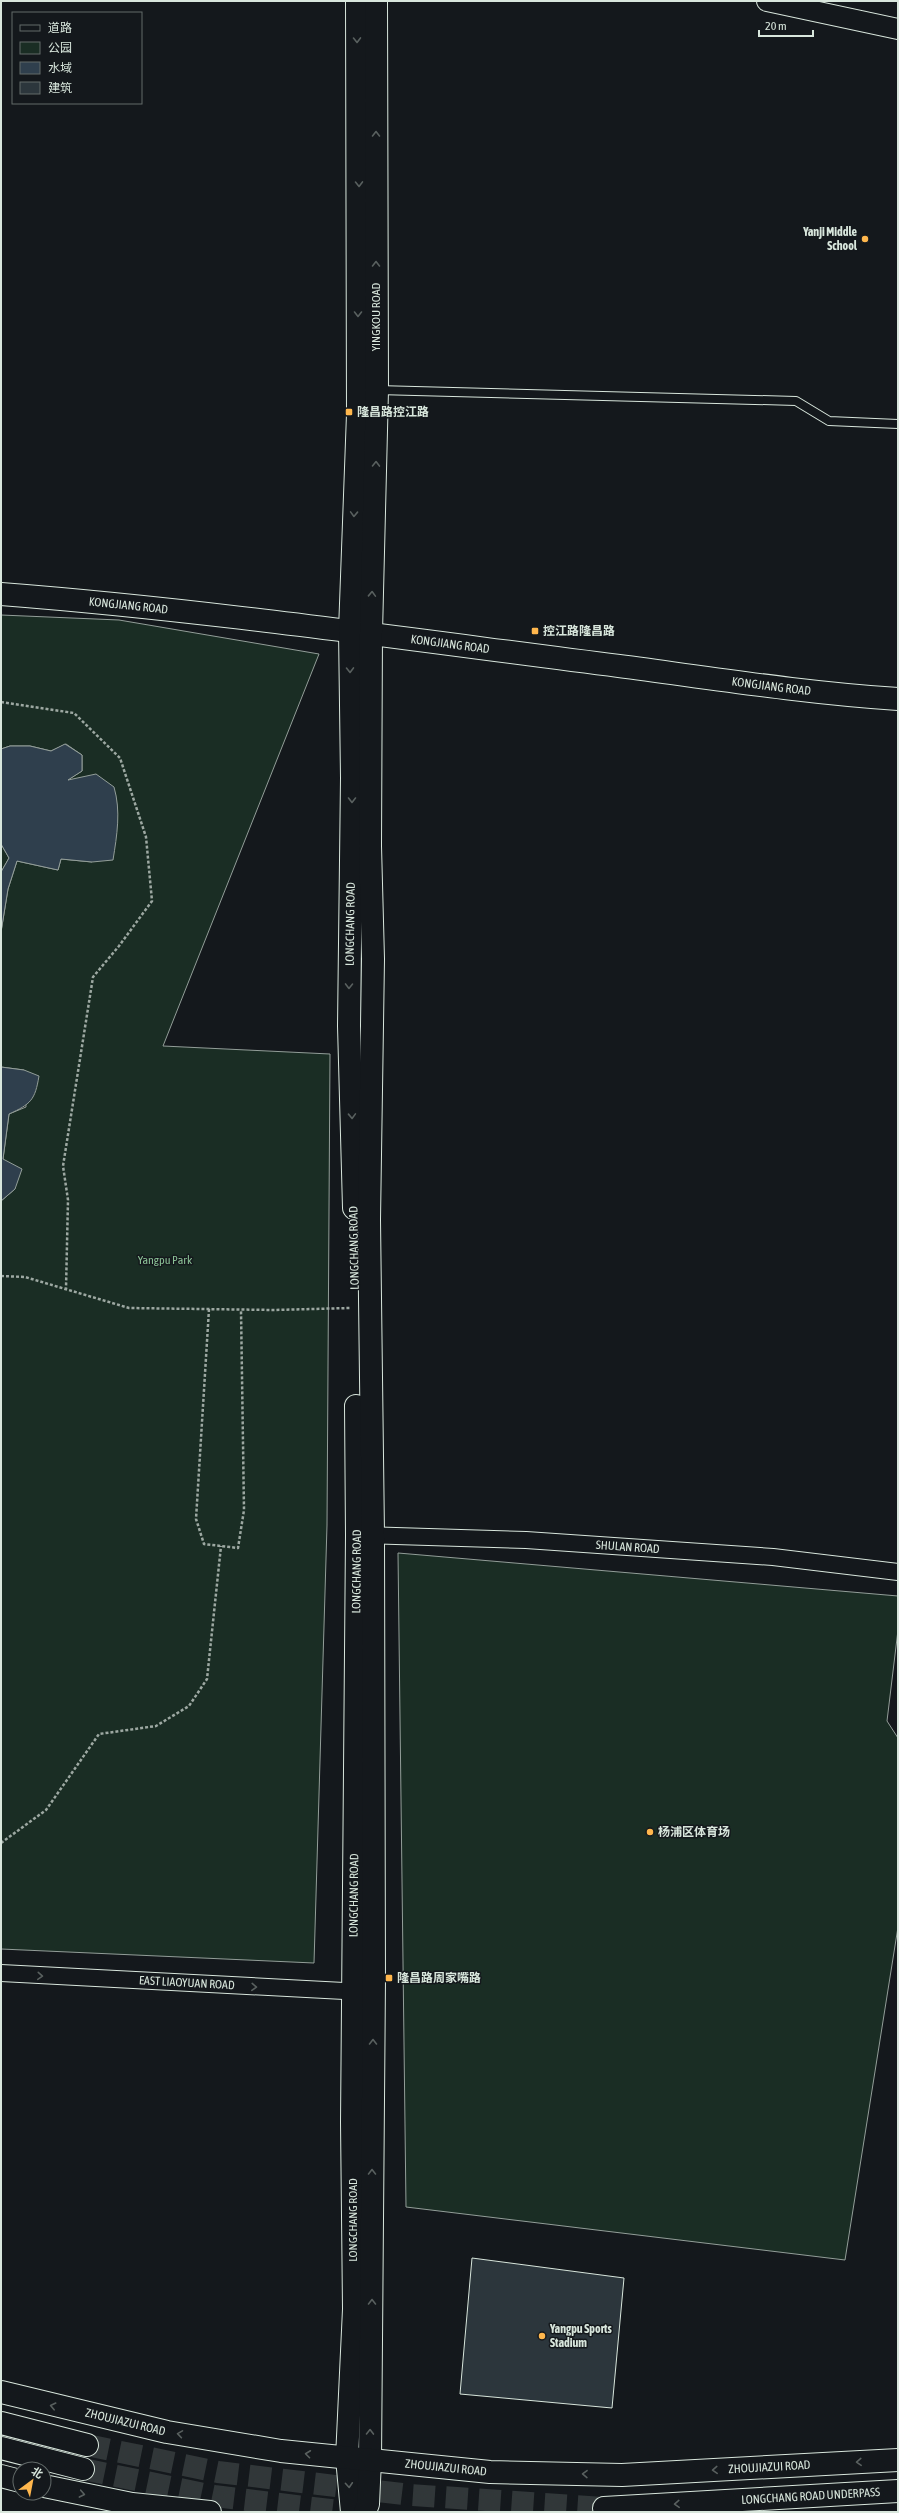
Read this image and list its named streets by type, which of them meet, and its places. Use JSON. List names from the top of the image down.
{
  "streets": {
    "main road": [
      "YINGKOU ROAD",
      "KONGJIANG ROAD",
      "LONGCHANG ROAD",
      "ZHOUJIAZUI ROAD",
      "LONGCHANG ROAD UNDERPASS"
    ],
    "street": ["SHULAN ROAD", "EAST LIAOYUAN ROAD"]
  },
  "crossings": [
    ["YINGKOU ROAD", "KONGJIANG ROAD"],
    ["YINGKOU ROAD", "LONGCHANG ROAD"],
    ["KONGJIANG ROAD", "LONGCHANG ROAD"],
    ["LONGCHANG ROAD", "SHULAN ROAD"],
    ["LONGCHANG ROAD", "EAST LIAOYUAN ROAD"],
    ["LONGCHANG ROAD", "ZHOUJIAZUI ROAD"]
  ],
  "one_way": ["EAST LIAOYUAN ROAD", "LONGCHANG ROAD UNDERPASS"],
  "parks": ["Yangpu Park"],
  "places": {
    "other": ["Yanji Middle School", "杨浦区体育场", "Yangpu Sports Stadium"],
    "transit": ["隆昌路控江路", "控江路隆昌路", "隆昌路周家嘴路"]
  },
  "legend": [
    "道路",
    "公园",
    "水域",
    "建筑"
  ],
  "scale_bar": "20 m",
  "north": "top right"
}
